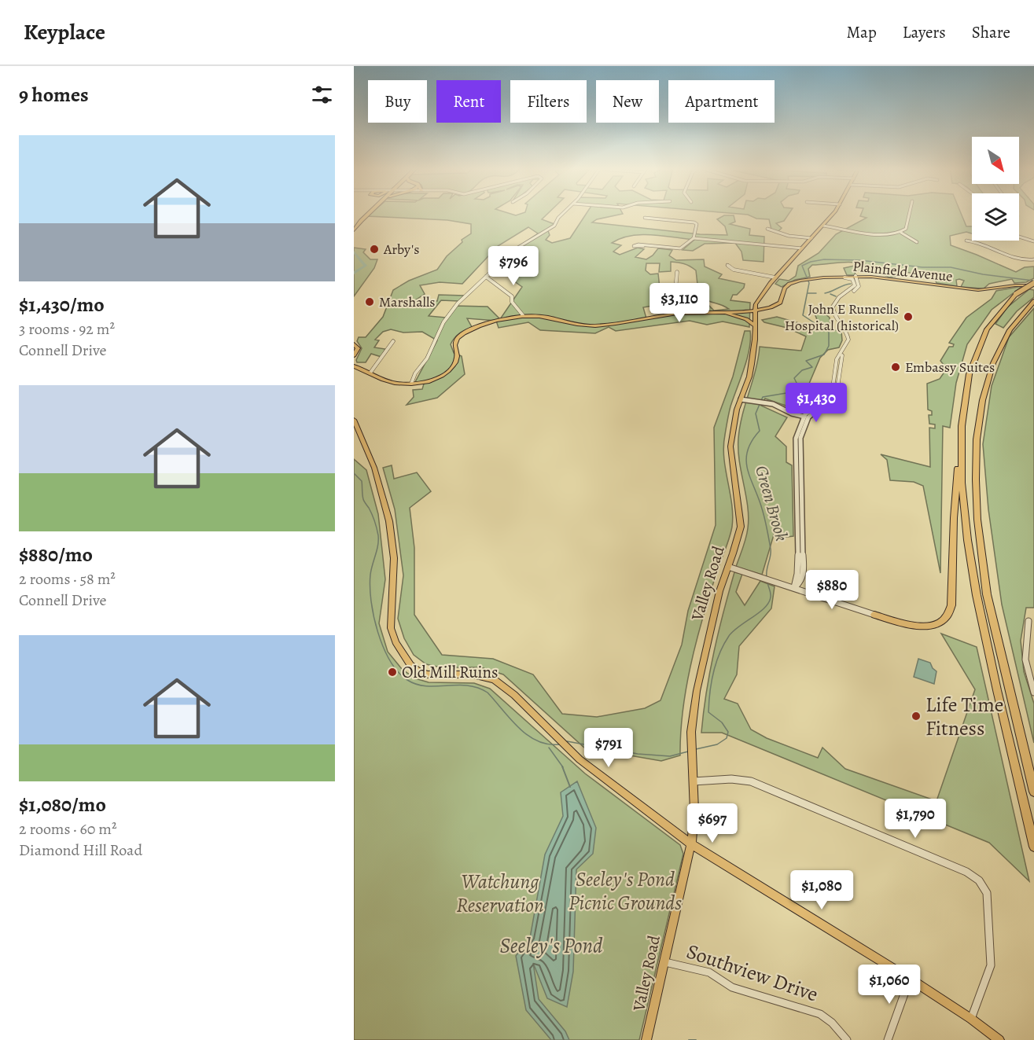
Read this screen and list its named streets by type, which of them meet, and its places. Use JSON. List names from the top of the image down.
{
  "streets": {
    "main road": ["Plainfield Avenue", "Valley Road"],
    "street": ["Southview Drive"]
  },
  "crossings": [
    ["Valley Road", "Southview Drive"]
  ],
  "water": ["Green Brook", "Seeley's Pond"],
  "parks": ["Seeley's Pond Picnic Grounds", "Watchung Reservation"],
  "places": [
    "Arby's",
    "Marshalls",
    "John E Runnells Hospital (historical)",
    "Embassy Suites",
    "Old Mill Ruins",
    "Life Time Fitness"
  ],
  "north": "bottom right",
  "page": {
    "header": "Keyplace",
    "nav": ["Map", "Layers", "Share"],
    "heading": "9 homes",
    "chip": [
      "Buy",
      "Rent",
      "Filters",
      "New",
      "Apartment"
    ],
    "list": [
      {
        "name": "$1,430/mo",
        "note": "3 rooms · 92 m² · Connell Drive"
      },
      {
        "name": "$880/mo",
        "note": "2 rooms · 58 m² · Connell Drive"
      },
      {
        "name": "$1,080/mo",
        "note": "2 rooms · 60 m² · Diamond Hill Road"
      }
    ],
    "price": [
      "$796",
      "$3,110",
      "$1,430",
      "$880",
      "$791",
      "$1,790",
      "$697",
      "$1,080",
      "$1,060"
    ]
  }
}
